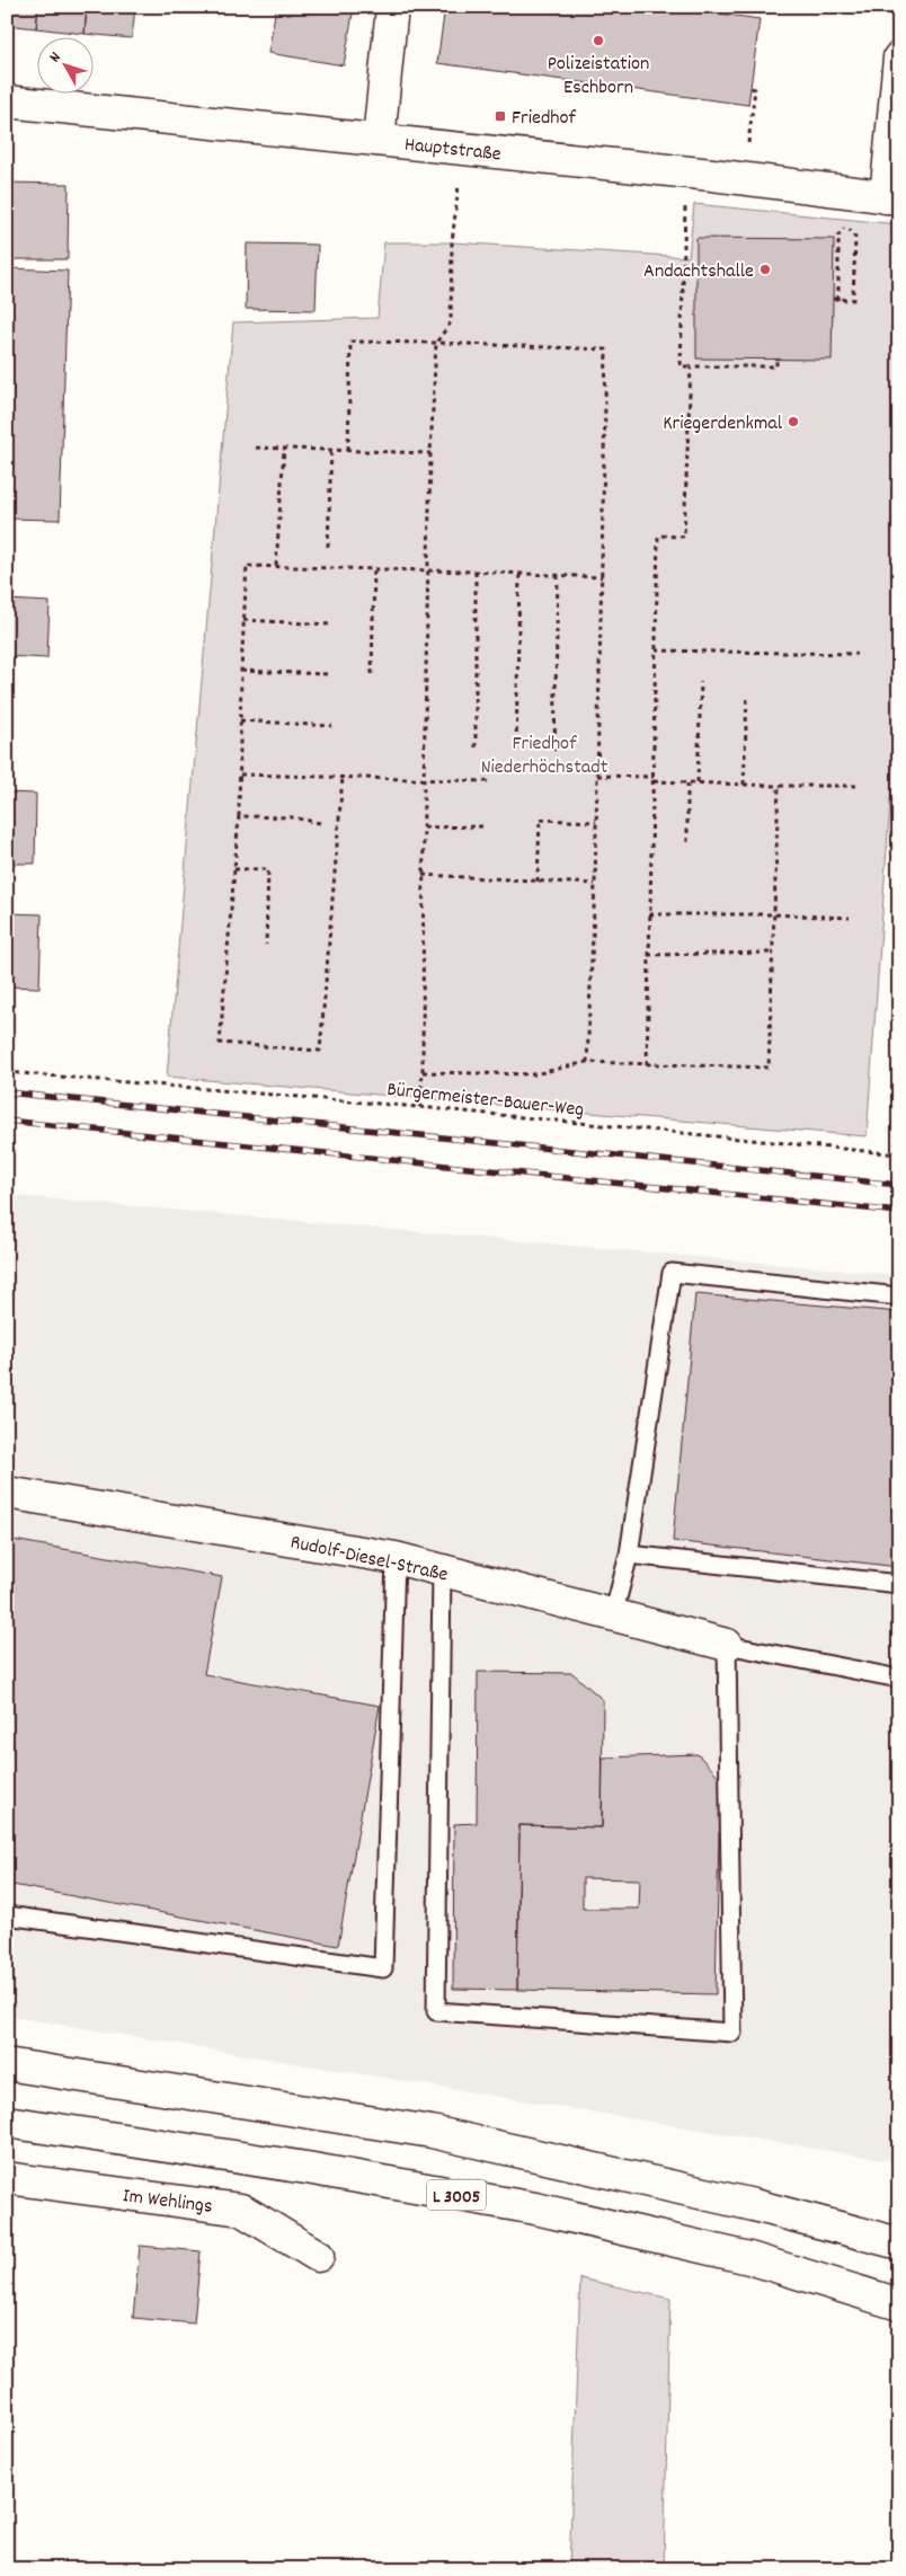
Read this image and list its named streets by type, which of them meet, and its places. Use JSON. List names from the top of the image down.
{
  "streets": {
    "main road": [
      "Hauptstraße",
      "Rudolf-Diesel-Straße",
      "L 3005",
      "Im Wehlings"
    ],
    "path": ["Bürgermeister-Bauer-Weg"]
  },
  "parks": ["Friedhof Niederhöchstadt"],
  "places": {
    "other": ["Polizeistation Eschborn", "Andachtshalle", "Kriegerdenkmal"],
    "transit": ["Friedhof"]
  },
  "north": "top left"
}
